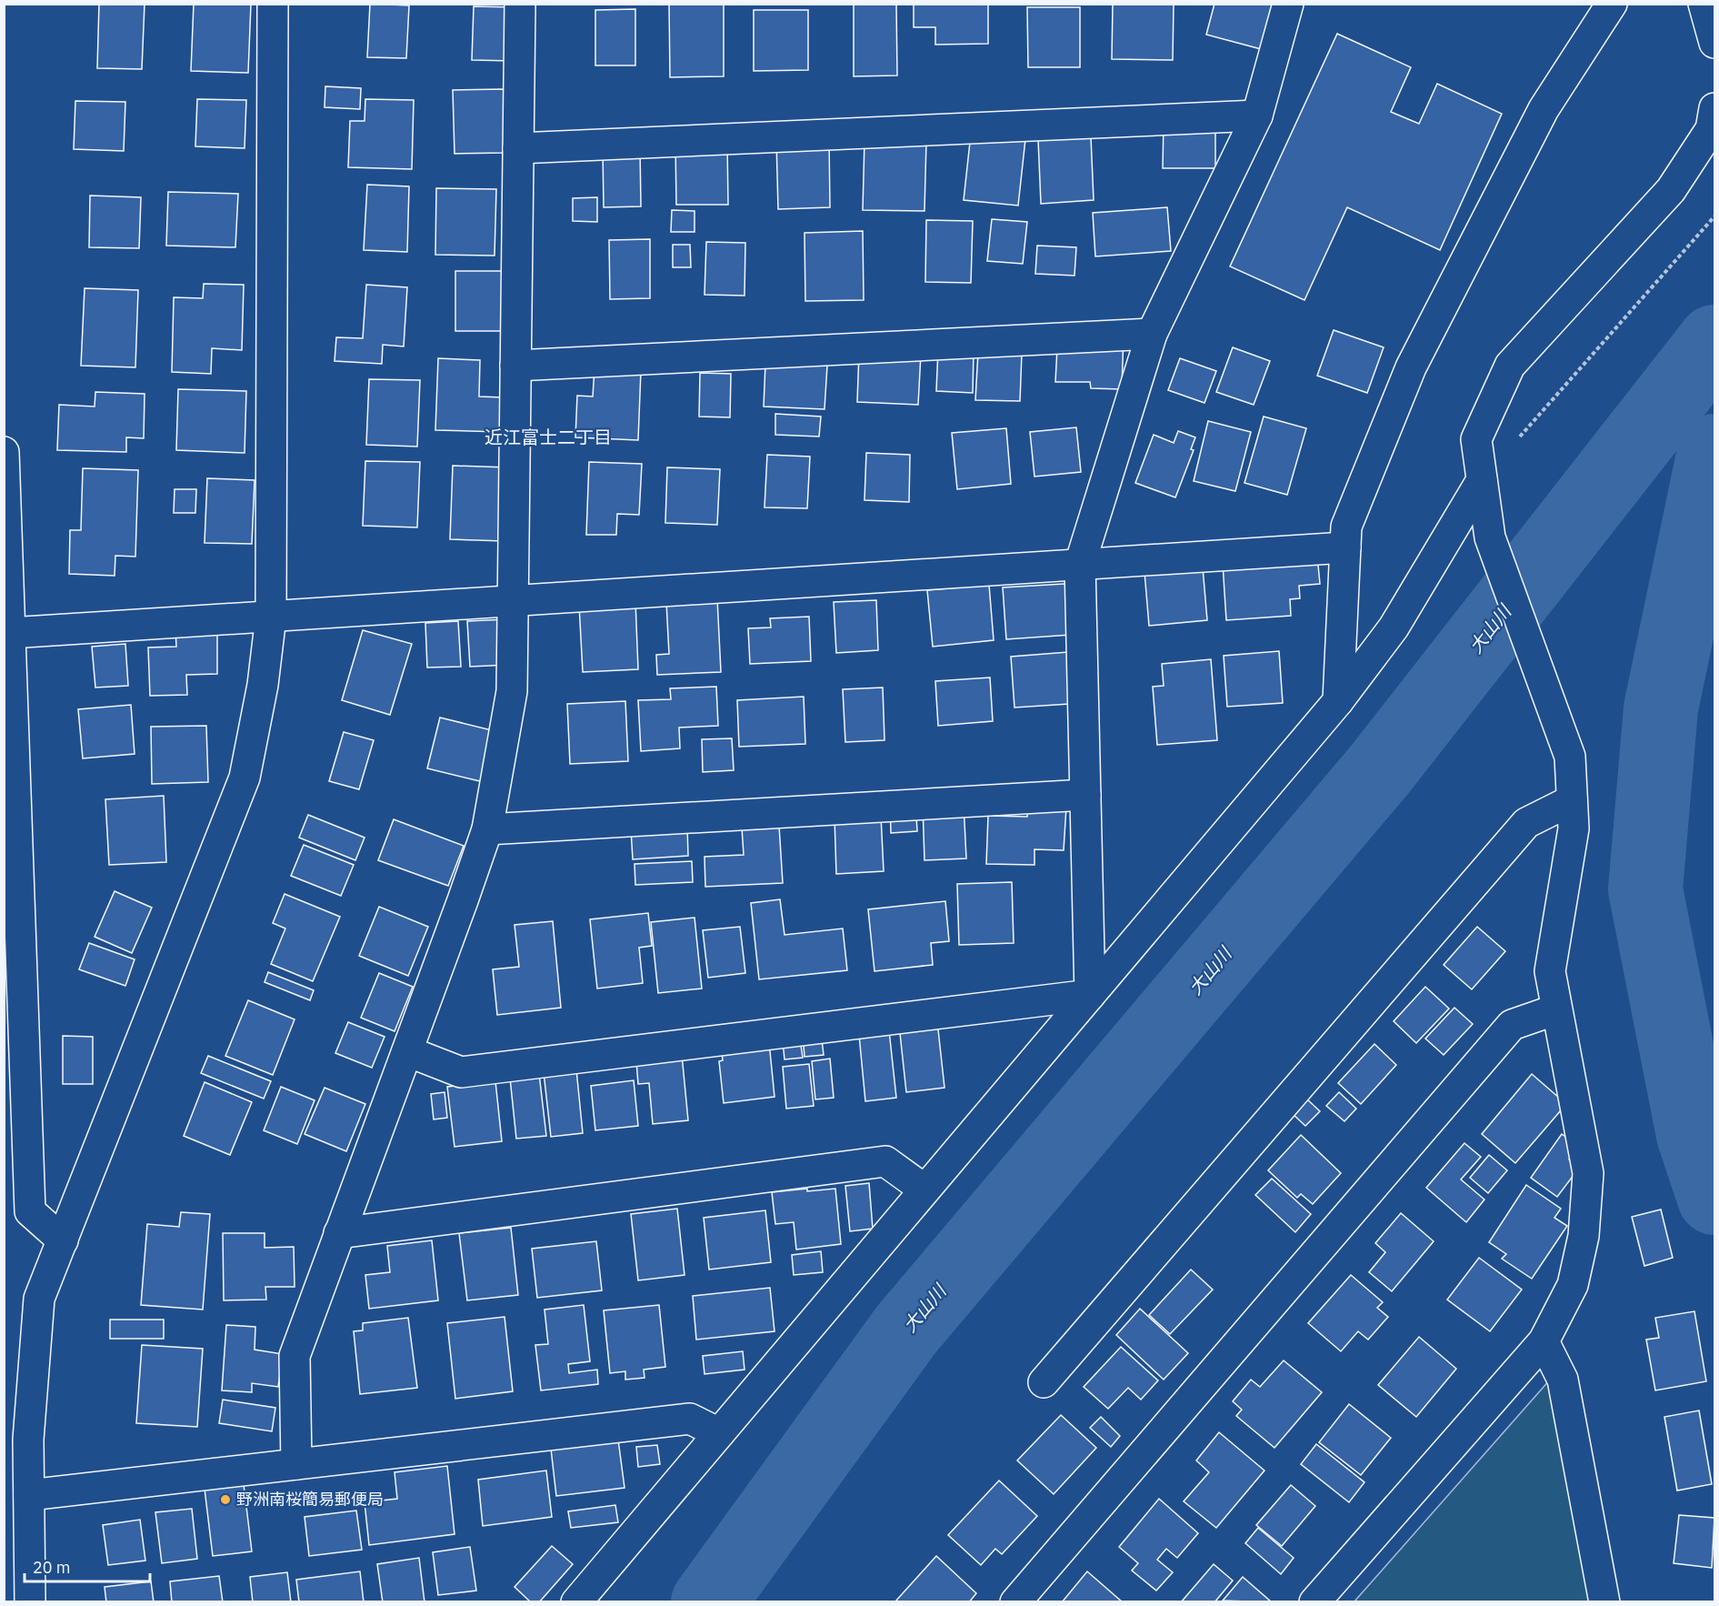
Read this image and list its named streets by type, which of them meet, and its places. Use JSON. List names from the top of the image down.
{
  "districts": ["近江富士二丁目"],
  "water": ["大山川"],
  "places": ["野洲南桜簡易郵便局"],
  "scale_bar": "20 m"
}
